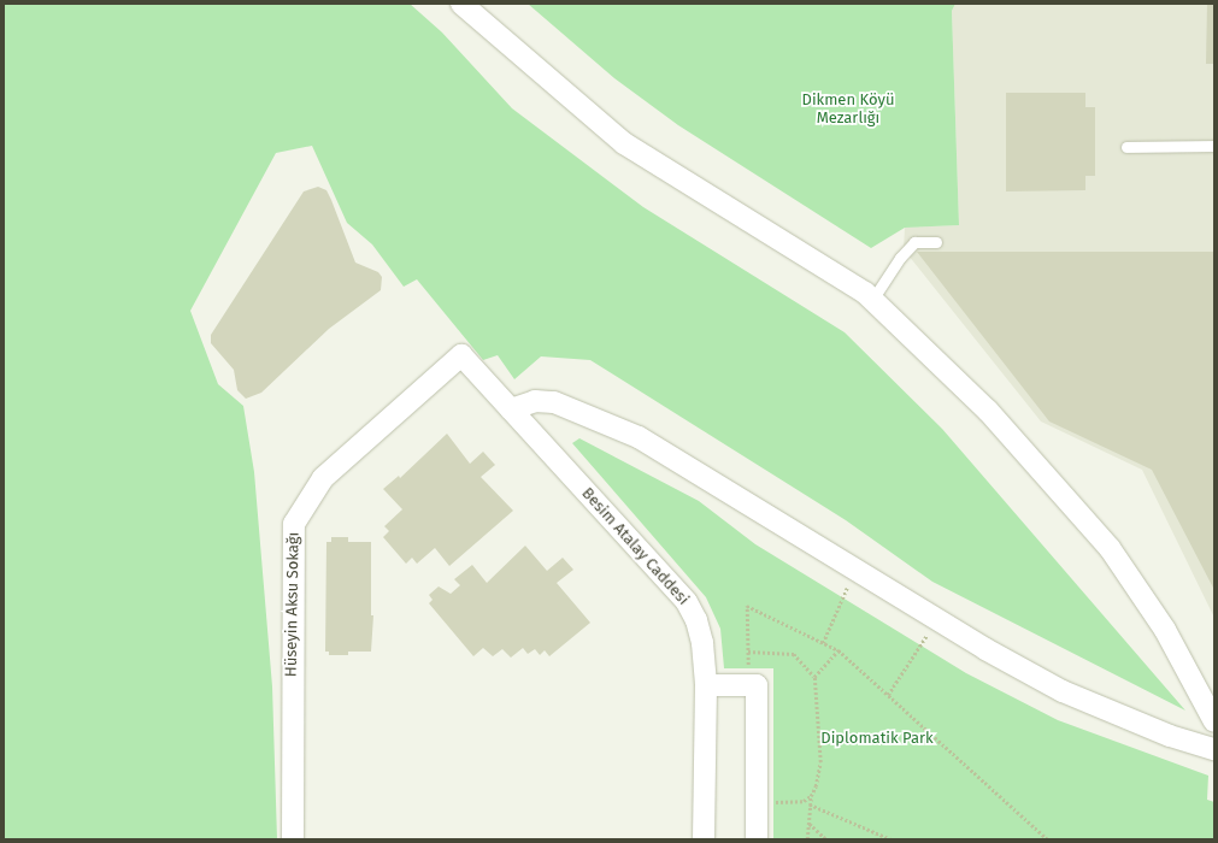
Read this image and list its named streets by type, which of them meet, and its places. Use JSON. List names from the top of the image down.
{
  "streets": {
    "street": ["Besim Atalay Caddesi", "Hüseyin Aksu Sokağı"]
  },
  "crossings": [
    ["Besim Atalay Caddesi", "Hüseyin Aksu Sokağı"]
  ],
  "parks": ["Dikmen Köyü Mezarlığı", "Diplomatik Park"]
}
